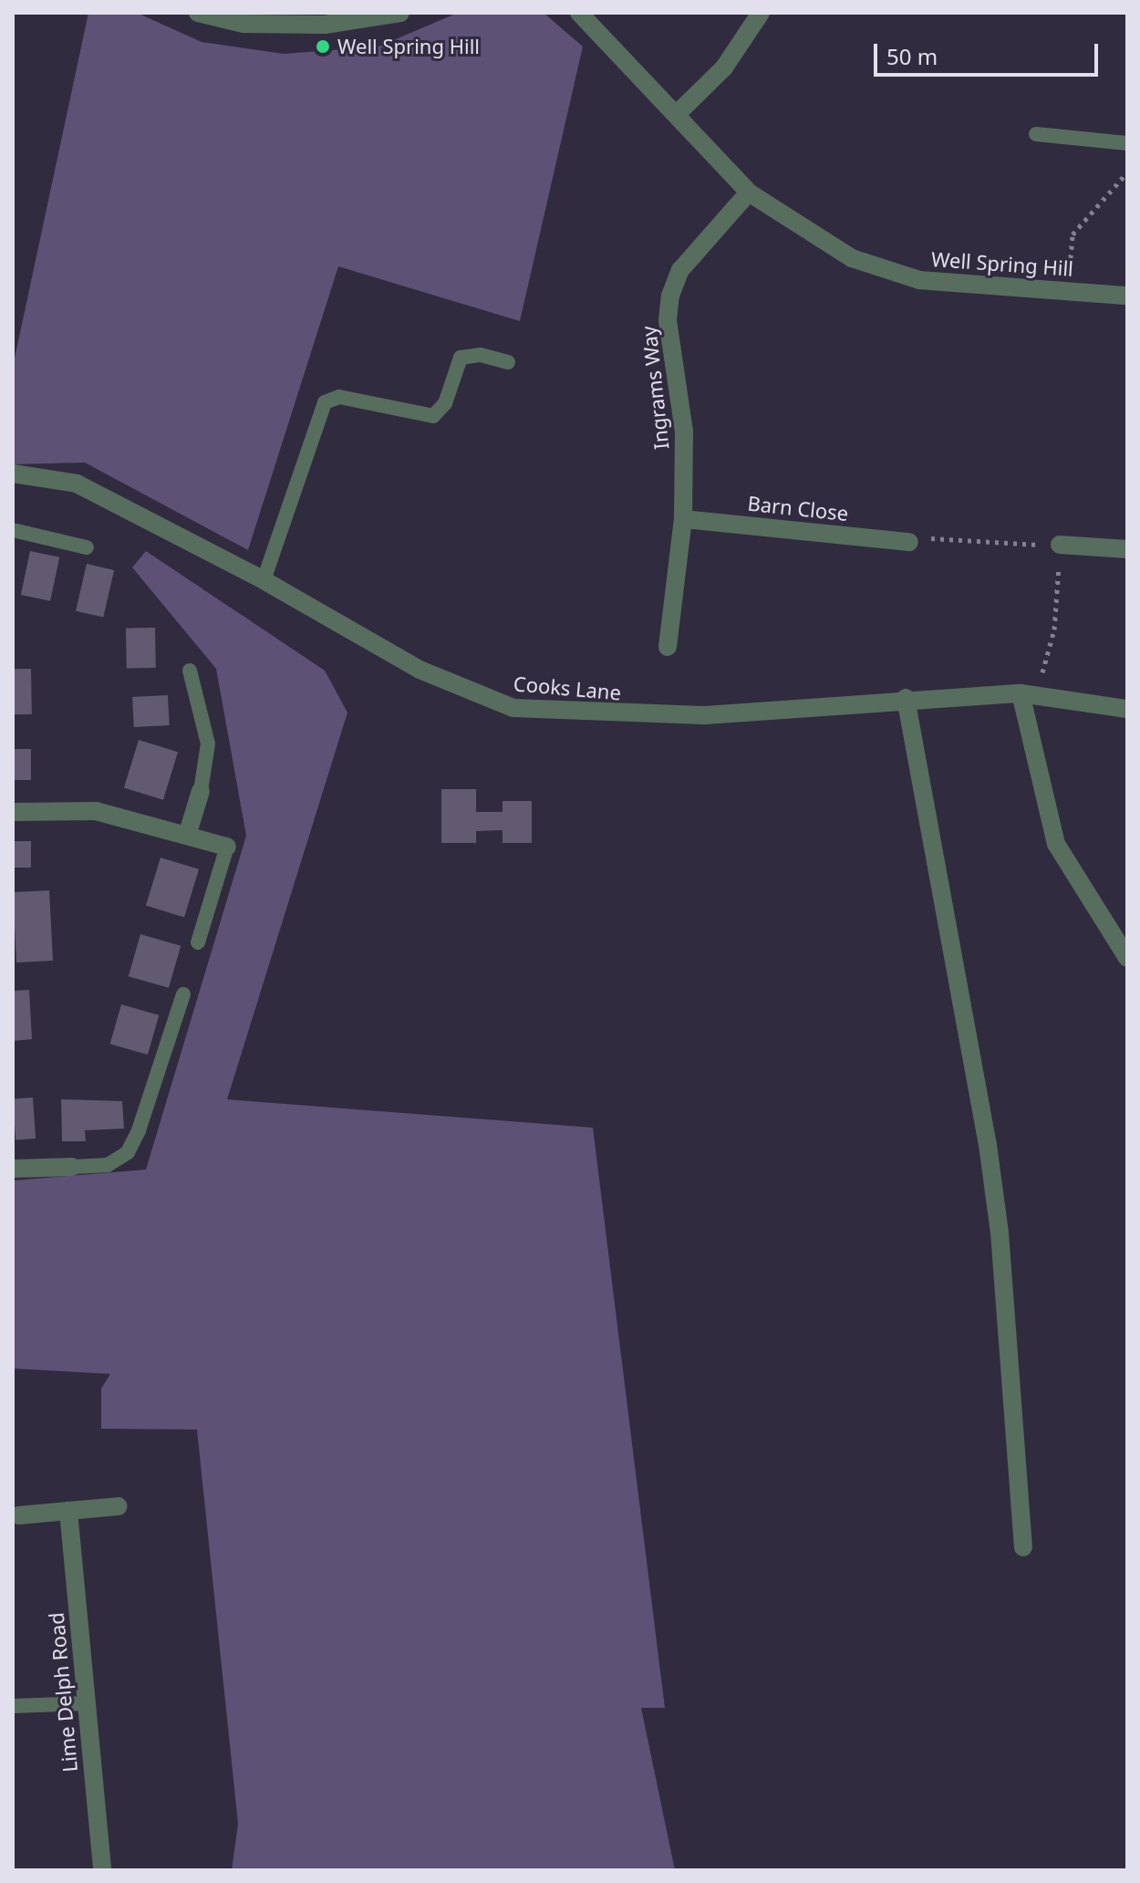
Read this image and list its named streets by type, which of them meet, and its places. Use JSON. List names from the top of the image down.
{
  "streets": {
    "street": [
      "Well Spring Hill",
      "Ingrams Way",
      "Barn Close",
      "Cooks Lane",
      "Lime Delph Road"
    ]
  },
  "crossings": [
    ["Well Spring Hill", "Ingrams Way"],
    ["Ingrams Way", "Barn Close"]
  ],
  "places": ["Well Spring Hill"],
  "scale_bar": "50 m"
}
